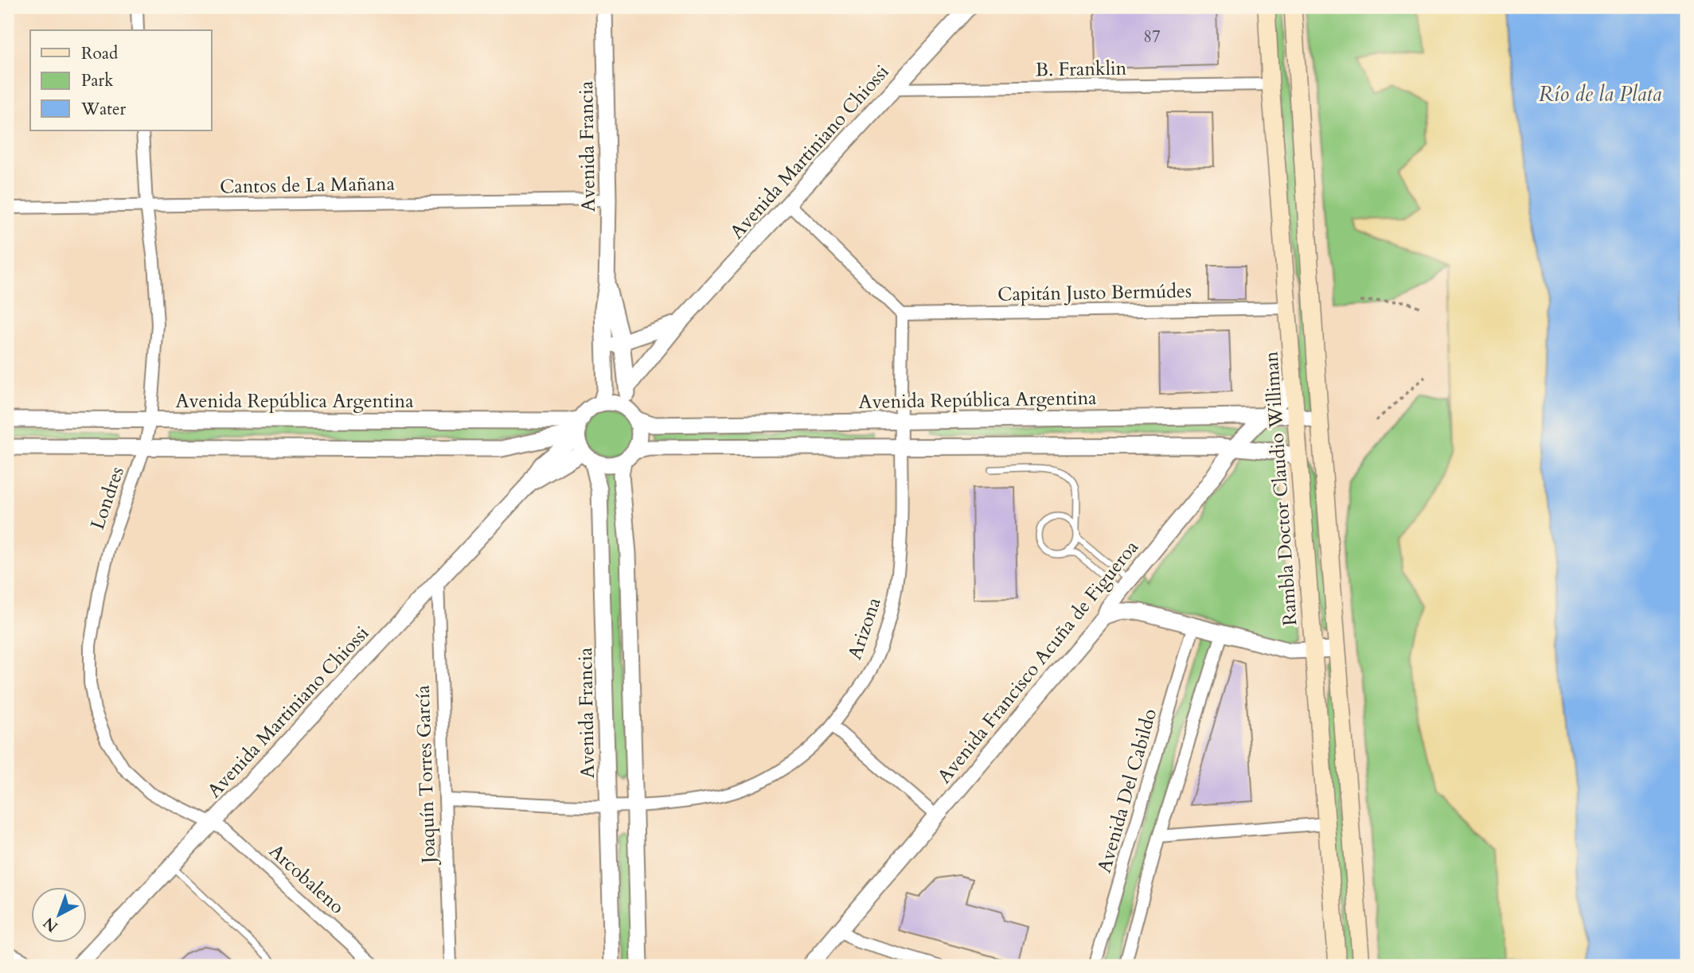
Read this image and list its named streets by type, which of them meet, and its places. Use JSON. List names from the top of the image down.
{
  "streets": {
    "main road": ["Rambla Doctor Claudio Williman"],
    "street": [
      "B. Franklin",
      "Avenida Francia",
      "Avenida Martiniano Chiossi",
      "Cantos de La Mañana",
      "Capitán Justo Bermúdes",
      "Avenida República Argentina",
      "Londres",
      "Arizona",
      "Avenida Francisco Acuña de Figueroa",
      "Joaquín Torres García",
      "Avenida Del Cabildo",
      "Arcobaleno"
    ]
  },
  "crossings": [
    ["B. Franklin", "Avenida Martiniano Chiossi"],
    ["B. Franklin", "Rambla Doctor Claudio Williman"],
    ["Avenida Francia", "Avenida Martiniano Chiossi"],
    ["Avenida Francia", "Cantos de La Mañana"],
    ["Avenida Francia", "Avenida República Argentina"],
    ["Avenida Francia", "Arizona"],
    ["Avenida Martiniano Chiossi", "Avenida República Argentina"],
    ["Avenida Martiniano Chiossi", "Londres"],
    ["Avenida Martiniano Chiossi", "Joaquín Torres García"],
    ["Avenida Martiniano Chiossi", "Arcobaleno"],
    ["Cantos de La Mañana", "Londres"],
    ["Capitán Justo Bermúdes", "Rambla Doctor Claudio Williman"],
    ["Capitán Justo Bermúdes", "Arizona"],
    ["Avenida República Argentina", "Rambla Doctor Claudio Williman"],
    ["Avenida República Argentina", "Londres"],
    ["Avenida República Argentina", "Arizona"],
    ["Avenida República Argentina", "Avenida Francisco Acuña de Figueroa"],
    ["Rambla Doctor Claudio Williman", "Avenida Francisco Acuña de Figueroa"],
    ["Londres", "Arcobaleno"],
    ["Arizona", "Joaquín Torres García"]
  ],
  "water": ["Río de la Plata"],
  "house_numbers": ["87"],
  "legend": ["Road", "Park", "Water"],
  "north": "bottom left"
}
